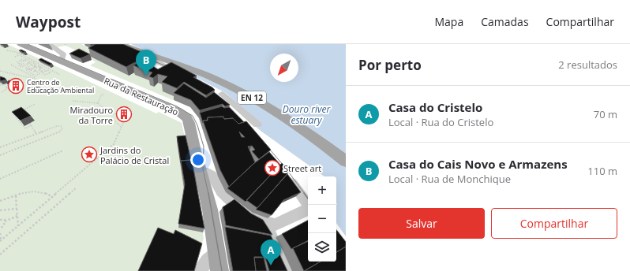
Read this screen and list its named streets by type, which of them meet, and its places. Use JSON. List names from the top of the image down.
{
  "streets": {
    "main road": ["Rua da Restauração", "EN 12"]
  },
  "water": ["Douro river estuary"],
  "places": {
    "building": ["Centro de Educação Ambiental", "Miradouro da Torre"],
    "place": ["Jardins do Palácio de Cristal", "Street art"]
  },
  "north": "bottom left",
  "page": {
    "header": "Waypost",
    "nav": ["Mapa", "Camadas", "Compartilhar"],
    "heading": ["Por perto", "2 resultados"],
    "pins": ["B", "A"],
    "list": [
      {
        "mark": "A",
        "name": "Casa do Cristelo",
        "note": "Local · Rua do Cristelo",
        "value": "70 m"
      },
      {
        "mark": "B",
        "name": "Casa do Cais Novo e Armazens",
        "note": "Local · Rua de Monchique",
        "value": "110 m"
      }
    ],
    "map_buttons": ["+", "−"],
    "buttons": ["Salvar", "Compartilhar"]
  }
}
